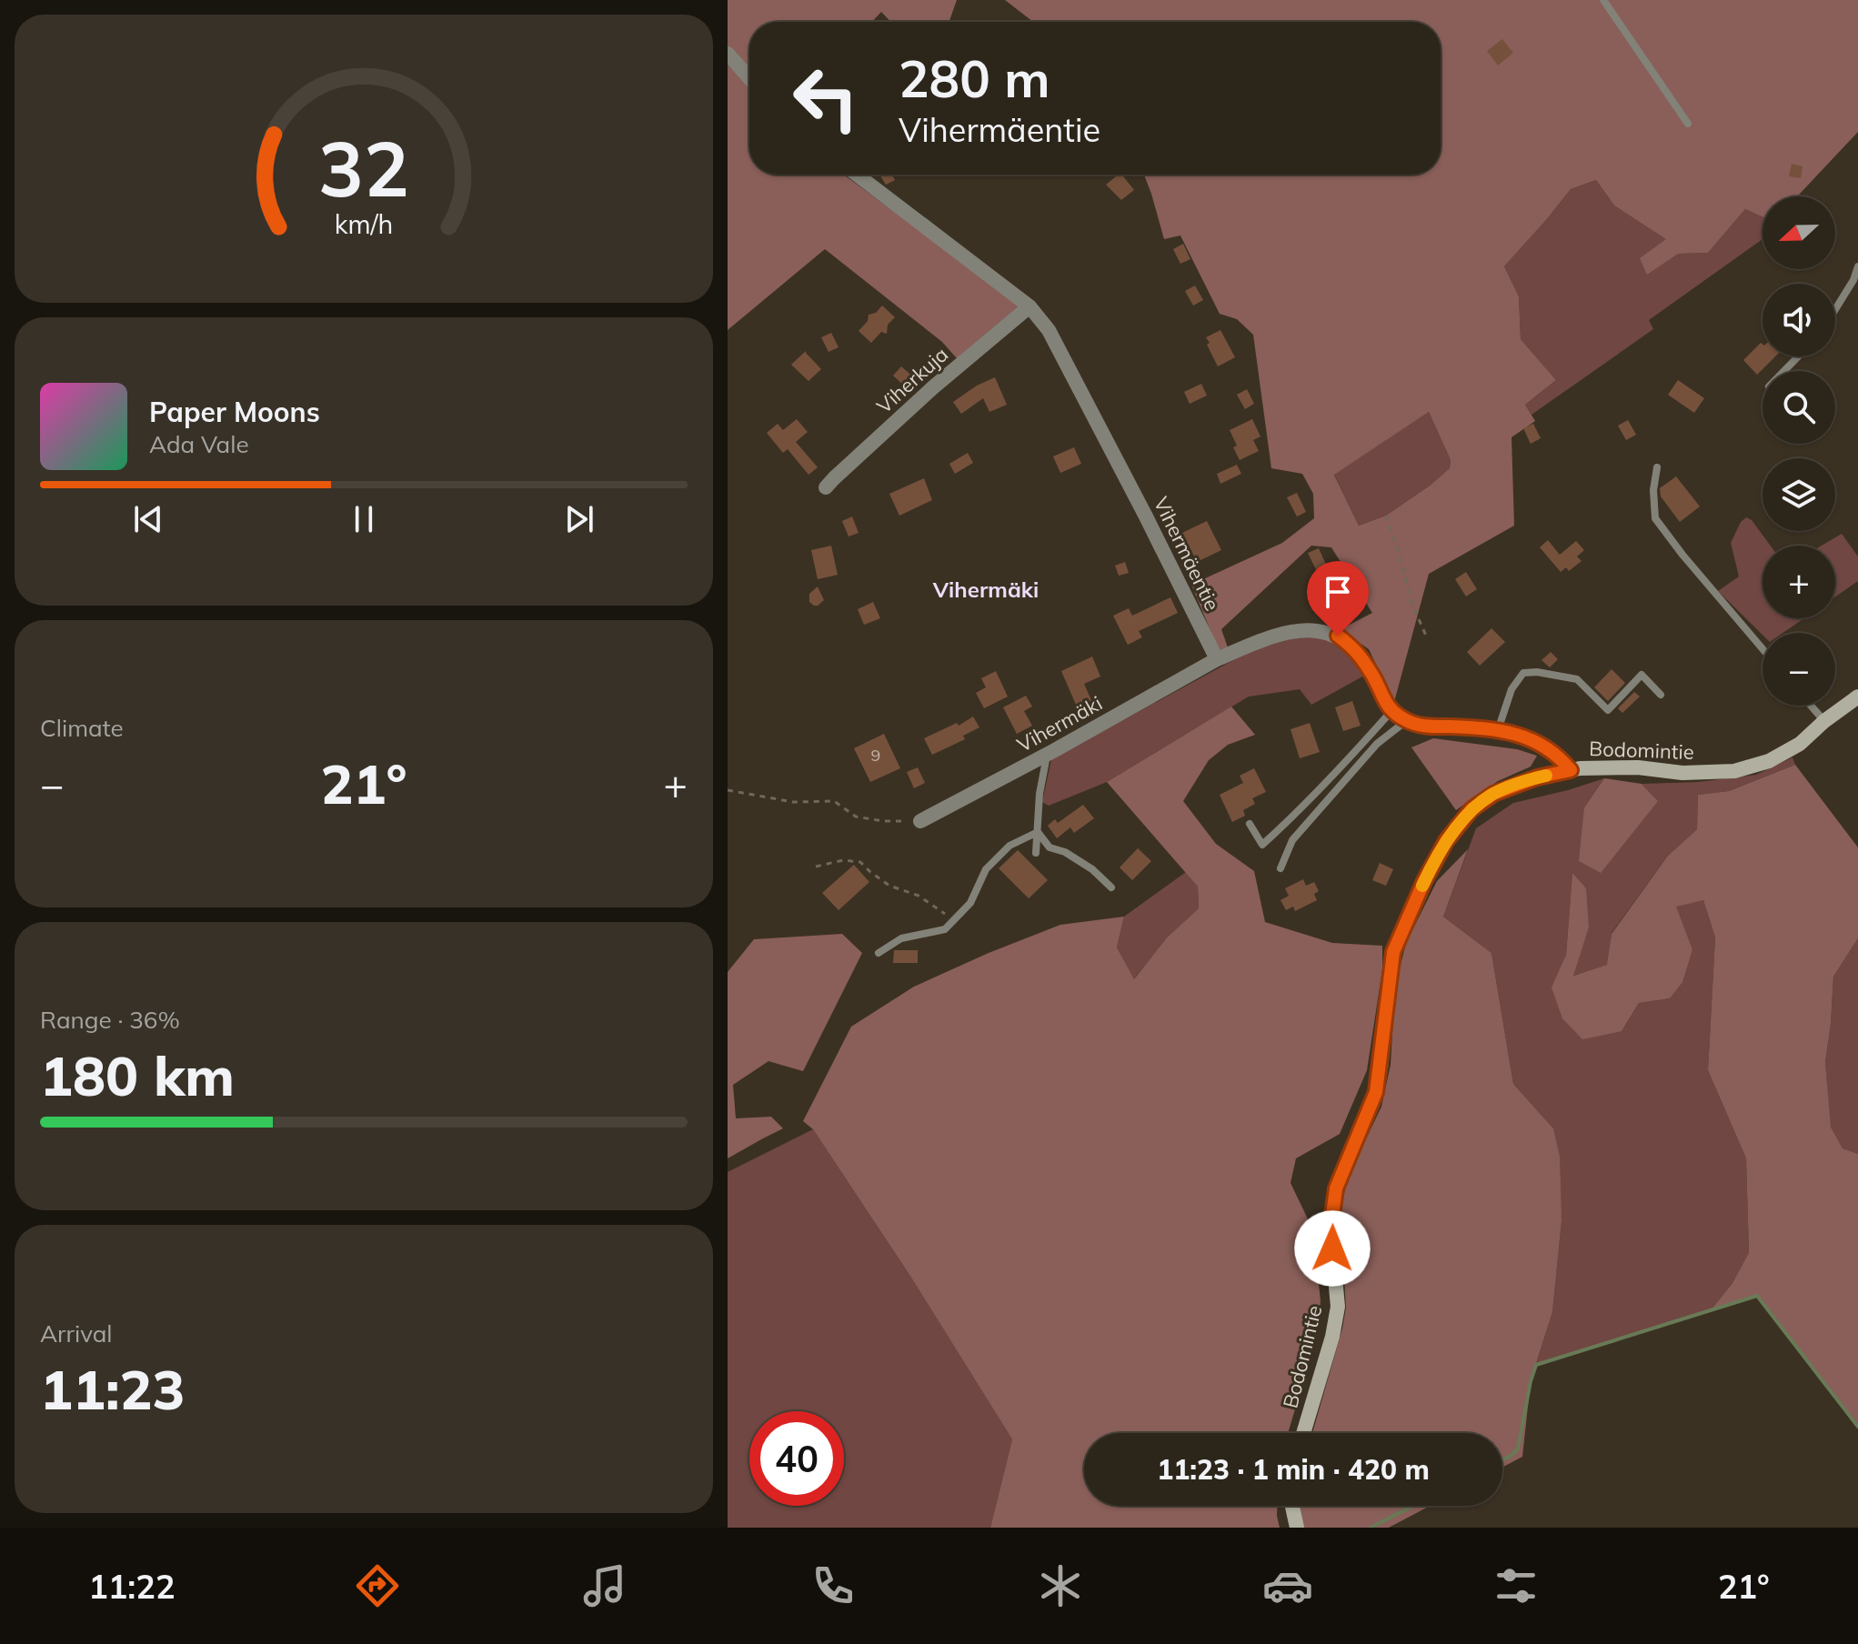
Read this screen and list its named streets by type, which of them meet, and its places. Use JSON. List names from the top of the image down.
{
  "streets": {
    "street": [
      "Viherkuja",
      "Vihermäentie",
      "Vihermäki",
      "Bodomintie"
    ]
  },
  "crossings": [
    ["Viherkuja", "Vihermäentie"],
    ["Vihermäentie", "Vihermäki"]
  ],
  "districts": ["Vihermäki"],
  "house_numbers": ["9"],
  "north": "left",
  "page": {
    "turn": ["280 m", "Vihermäentie"],
    "map_buttons": ["+", "−"],
    "song": ["Paper Moons", "Ada Vale"],
    "tile": [
      "Climate",
      ["Range · 36%", "180 km"],
      ["Arrival", "11:23"]
    ],
    "heat": ["−", "21°", "+"],
    "limit": "40",
    "trip": "11:23 · 1 min · 420 m",
    "tabs": ["11:22", "21°"],
    "gauge": ["32", "km/h"]
  }
}
